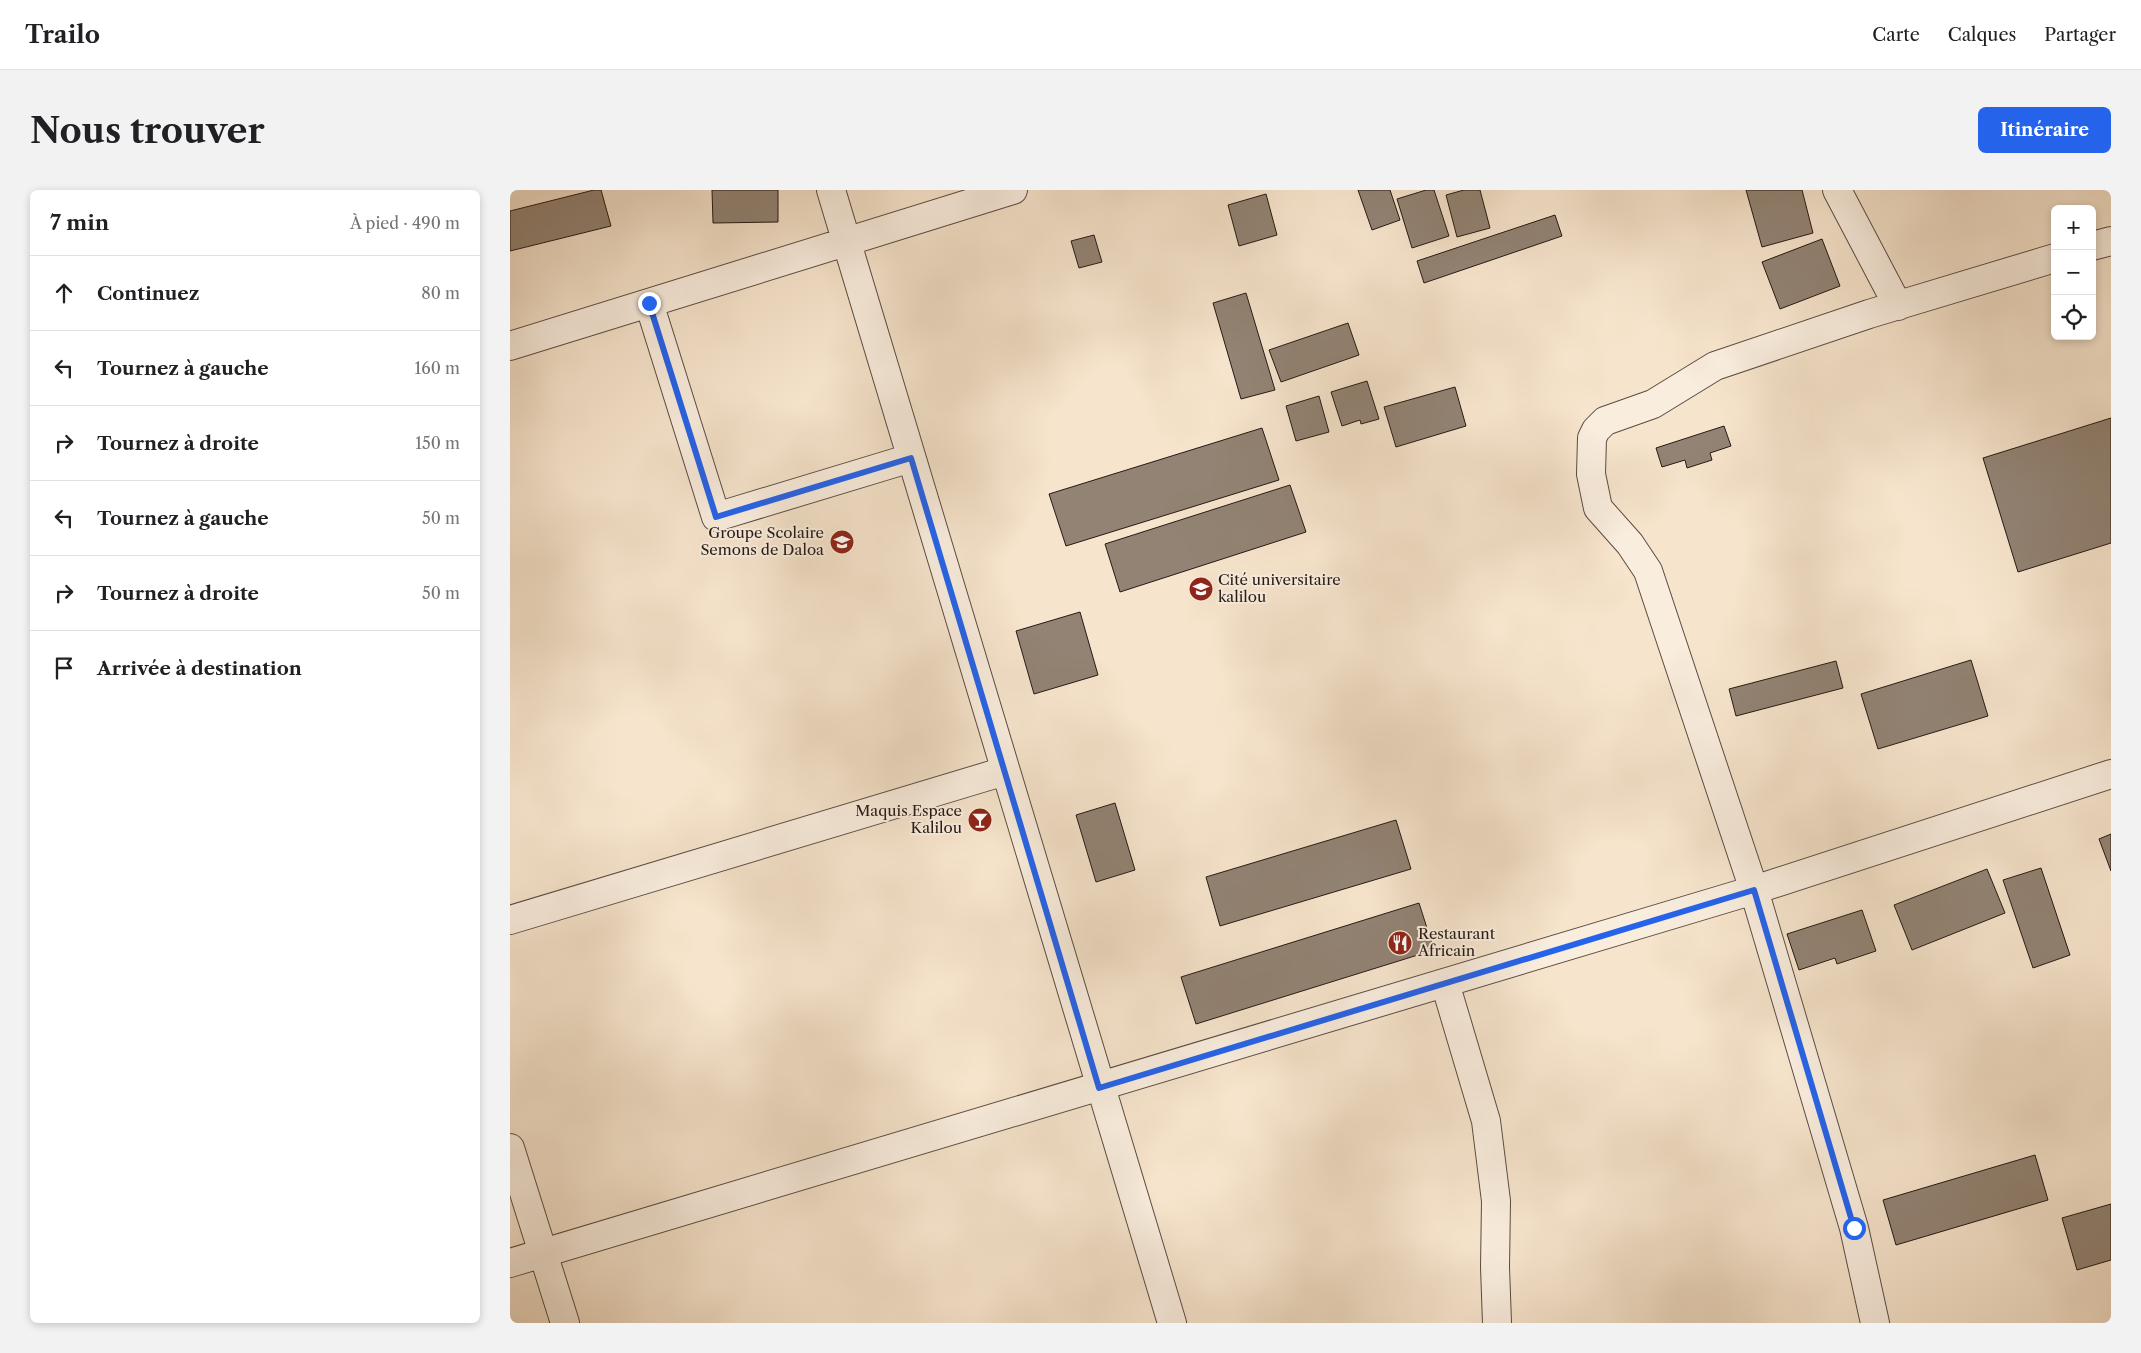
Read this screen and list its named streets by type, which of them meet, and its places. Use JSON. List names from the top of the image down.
{
  "places": {
    "school or university": ["Groupe Scolaire Semons de Daloa", "Cité universitaire kalilou"],
    "bar": ["Maquis Espace Kalilou"],
    "restaurant": ["Restaurant Africain"]
  },
  "page": {
    "header": "Trailo",
    "nav": ["Carte", "Calques", "Partager"],
    "buttons": "Itinéraire",
    "title": "Nous trouver",
    "heading": ["7 min", "À pied · 490 m"],
    "map_buttons": ["+", "−"],
    "list": [
      ["Continuez", "80 m"],
      ["Tournez à gauche", "160 m"],
      ["Tournez à droite", "150 m"],
      ["Tournez à gauche", "50 m"],
      ["Tournez à droite", "50 m"],
      "Arrivée à destination"
    ]
  }
}
